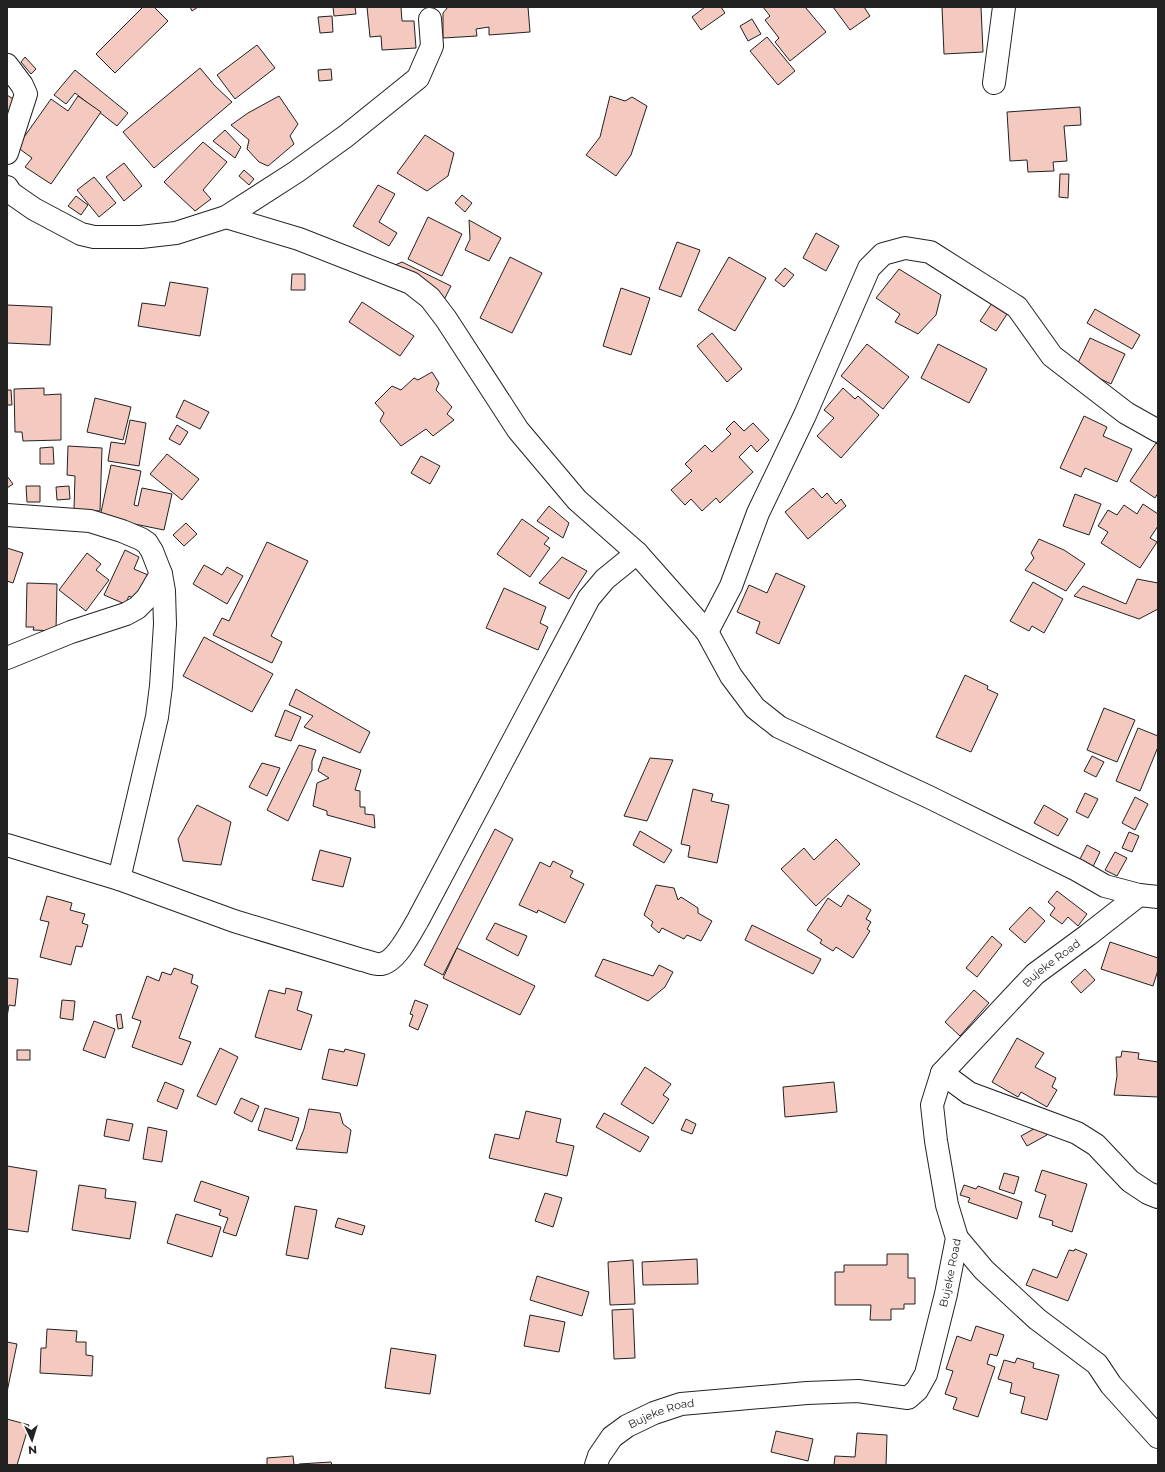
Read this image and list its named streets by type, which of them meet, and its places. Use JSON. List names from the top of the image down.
{
  "streets": {
    "street": ["Bujeke Road"]
  },
  "north": "bottom"
}
